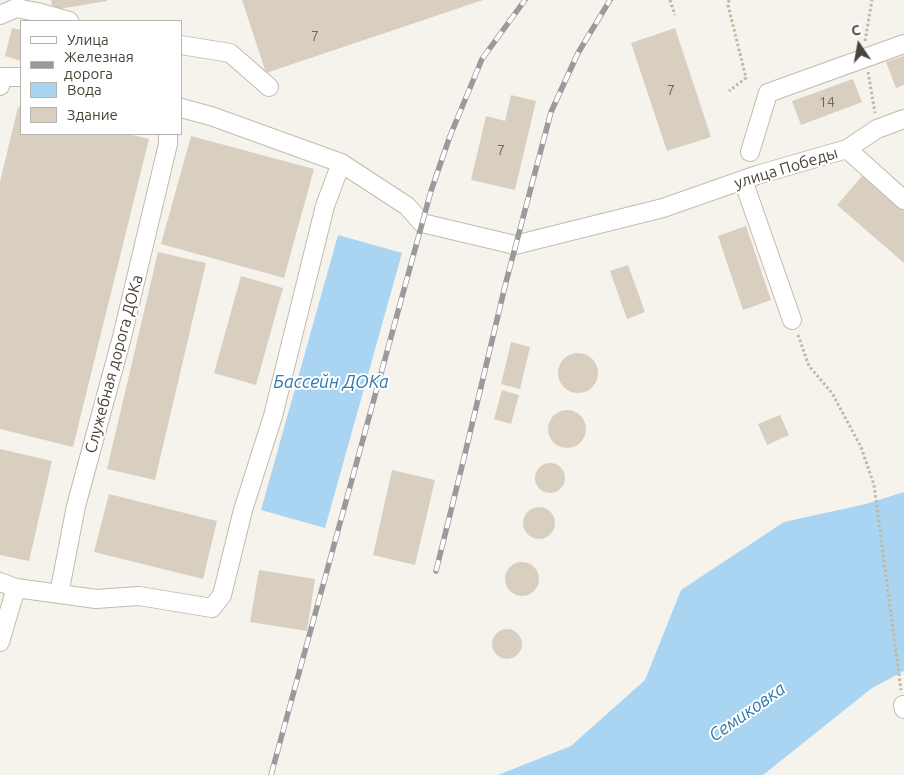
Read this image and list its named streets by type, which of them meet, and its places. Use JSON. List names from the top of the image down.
{
  "streets": {
    "street": ["улица Победы", "Служебная дорога ДОКа"]
  },
  "water": ["Бассейн ДОКа", "Семиковка"],
  "house_numbers": [
    "7",
    "7",
    "14",
    "7"
  ],
  "legend": [
    "Улица",
    "Железная дорога",
    "Вода",
    "Здание"
  ],
  "north": "top"
}
